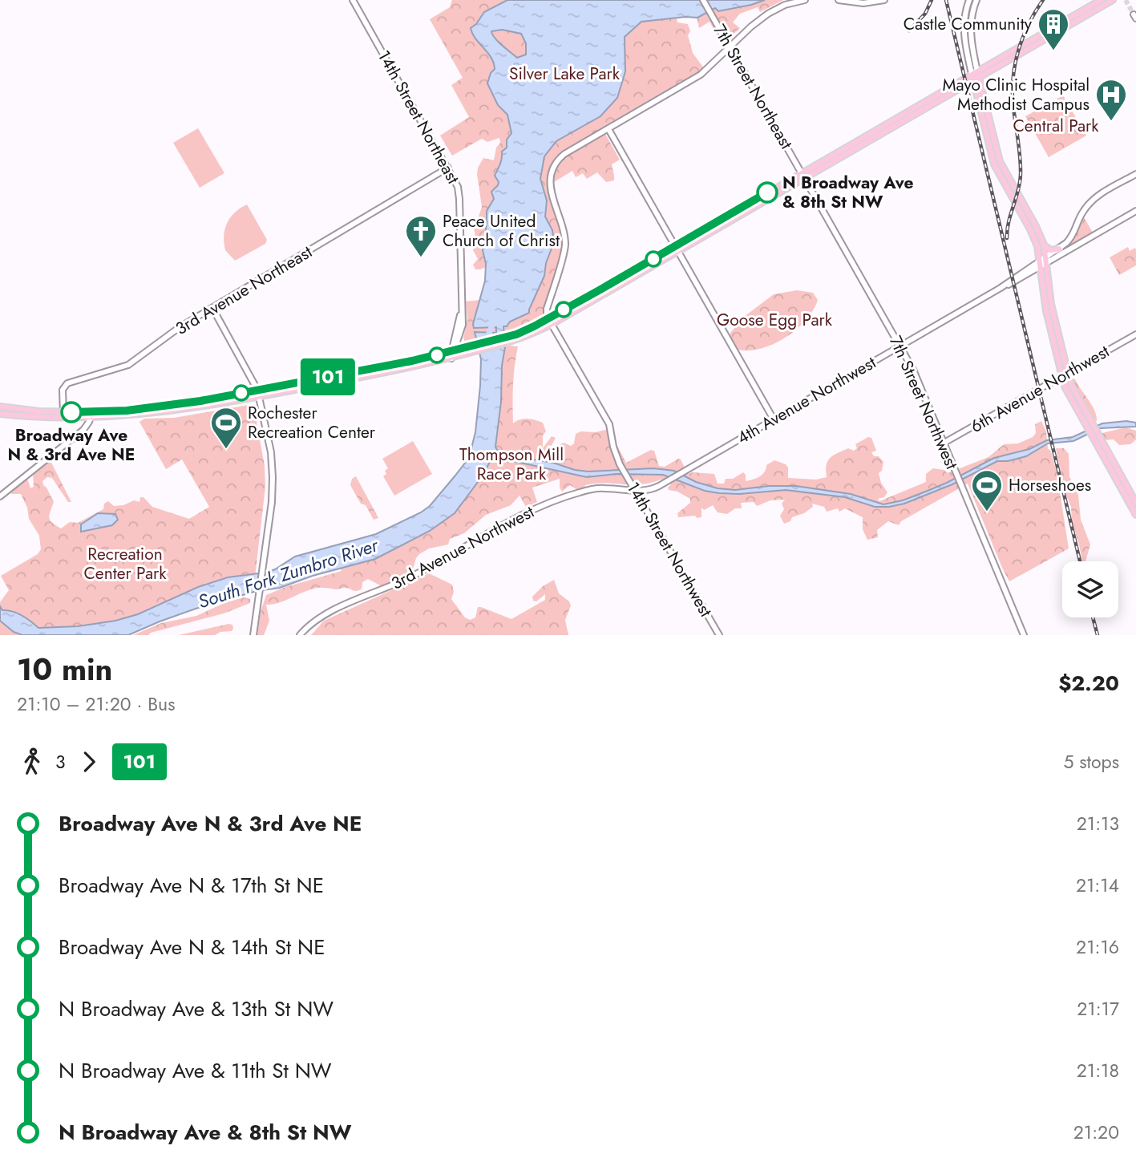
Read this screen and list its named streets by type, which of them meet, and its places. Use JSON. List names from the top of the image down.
{
  "streets": {
    "main road": [
      "7th Street Northeast",
      "14th Street Northeast",
      "3rd Avenue Northeast",
      "6th Avenue Northwest",
      "4th Avenue Northwest",
      "7th Street Northwest",
      "3rd Avenue Northwest",
      "14th Street Northwest"
    ]
  },
  "crossings": [
    ["7th Street Northeast", "7th Street Northwest"],
    ["14th Street Northeast", "3rd Avenue Northeast"],
    ["6th Avenue Northwest", "7th Street Northwest"],
    ["4th Avenue Northwest", "7th Street Northwest"],
    ["4th Avenue Northwest", "3rd Avenue Northwest"],
    ["4th Avenue Northwest", "14th Street Northwest"],
    ["3rd Avenue Northwest", "14th Street Northwest"]
  ],
  "water": ["South Fork Zumbro River"],
  "parks": [
    "Silver Lake Park",
    "Central Park",
    "Goose Egg Park",
    "Thompson Mill Race Park",
    "Recreation Center Park"
  ],
  "places": {
    "building": ["Castle Community"],
    "hospital": ["Mayo Clinic Hospital Methodist Campus"],
    "other": ["N Broadway Ave & 8th St NW", "Broadway Ave N & 3rd Ave NE"],
    "church": ["Peace United Church of Christ"],
    "sports": ["Rochester Recreation Center", "Horseshoes"]
  },
  "lines": ["bus line 101"],
  "page": {
    "on_map": "101",
    "heading": ["10 min", "21:10 – 21:20 · Bus", "$2.20"],
    "legs": ["3", "101", "5 stops"],
    "list": [
      {
        "name": "Broadway Ave N & 3rd Ave NE",
        "value": "21:13"
      },
      {
        "name": "Broadway Ave N & 17th St NE",
        "value": "21:14"
      },
      {
        "name": "Broadway Ave N & 14th St NE",
        "value": "21:16"
      },
      {
        "name": "N Broadway Ave & 13th St NW",
        "value": "21:17"
      },
      {
        "name": "N Broadway Ave & 11th St NW",
        "value": "21:18"
      },
      {
        "name": "N Broadway Ave & 8th St NW",
        "value": "21:20"
      }
    ]
  }
}
